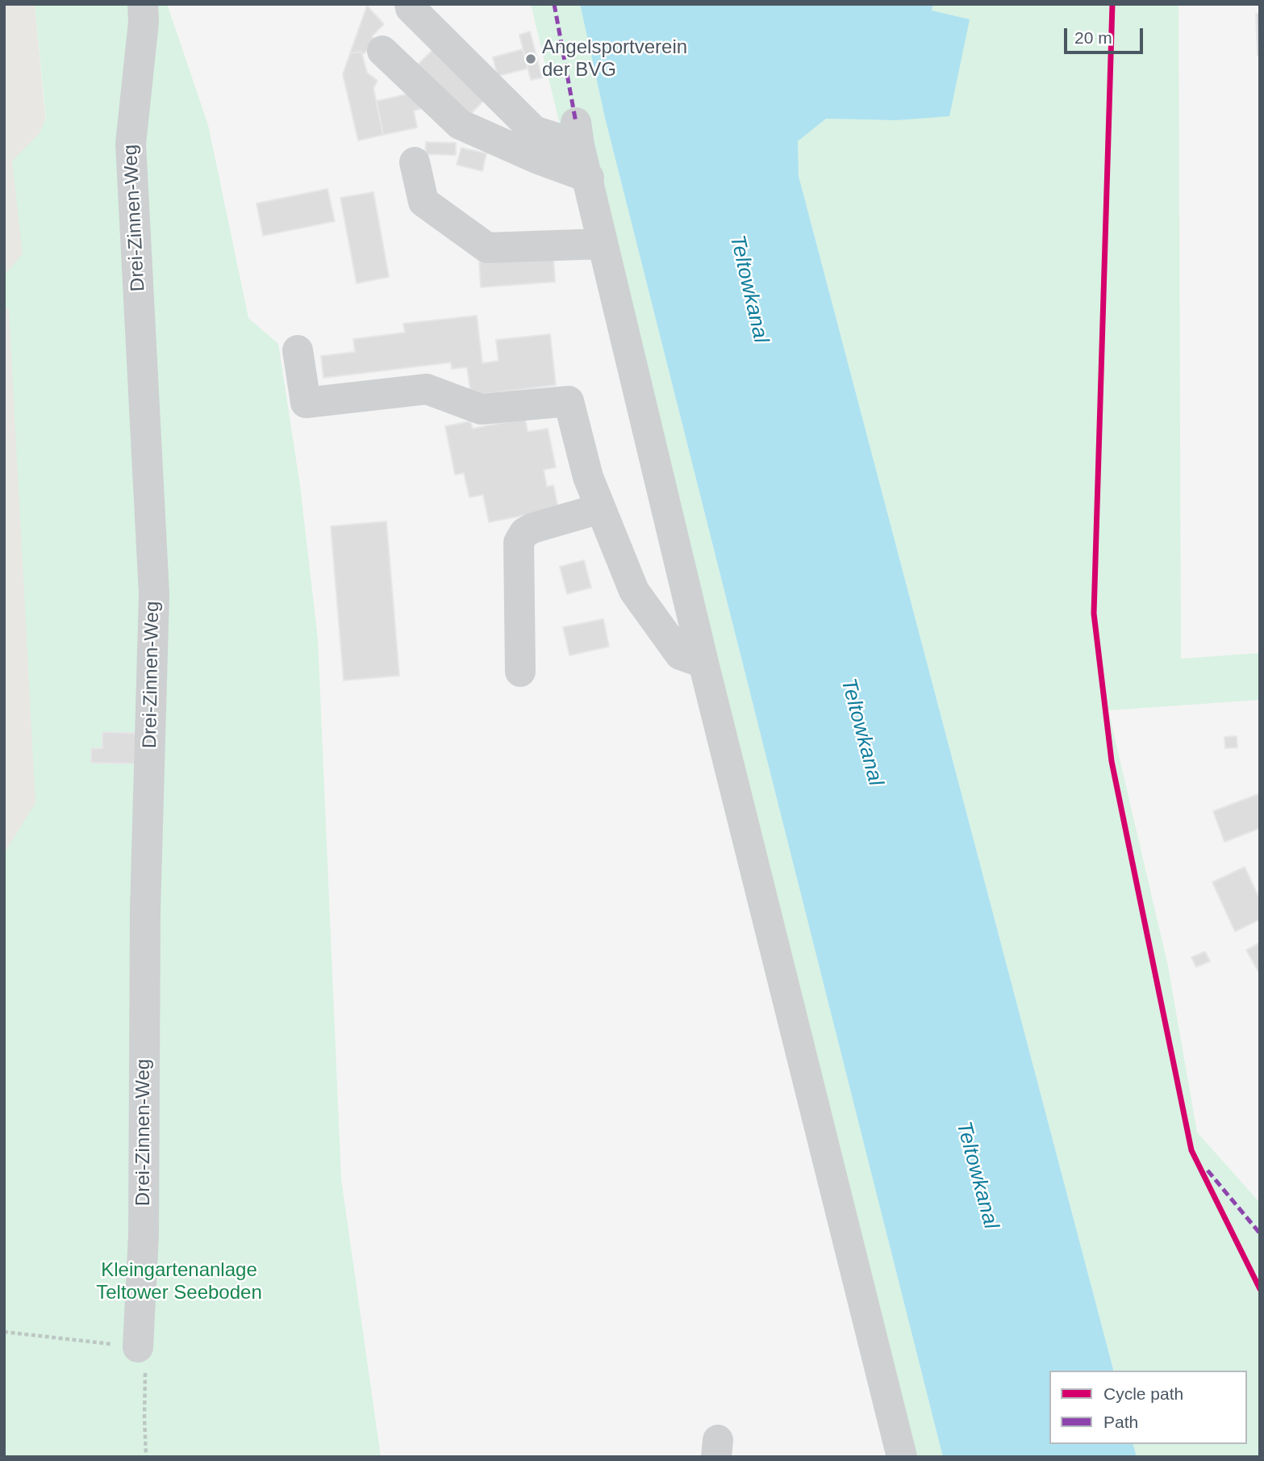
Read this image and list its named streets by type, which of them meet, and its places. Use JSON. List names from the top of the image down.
{
  "streets": {
    "lane": ["Drei-Zinnen-Weg"]
  },
  "water": ["Teltowkanal"],
  "parks": ["Kleingartenanlage Teltower Seeboden"],
  "places": ["Angelsportverein der BVG"],
  "legend": ["Cycle path", "Path"],
  "scale_bar": "20 m"
}
